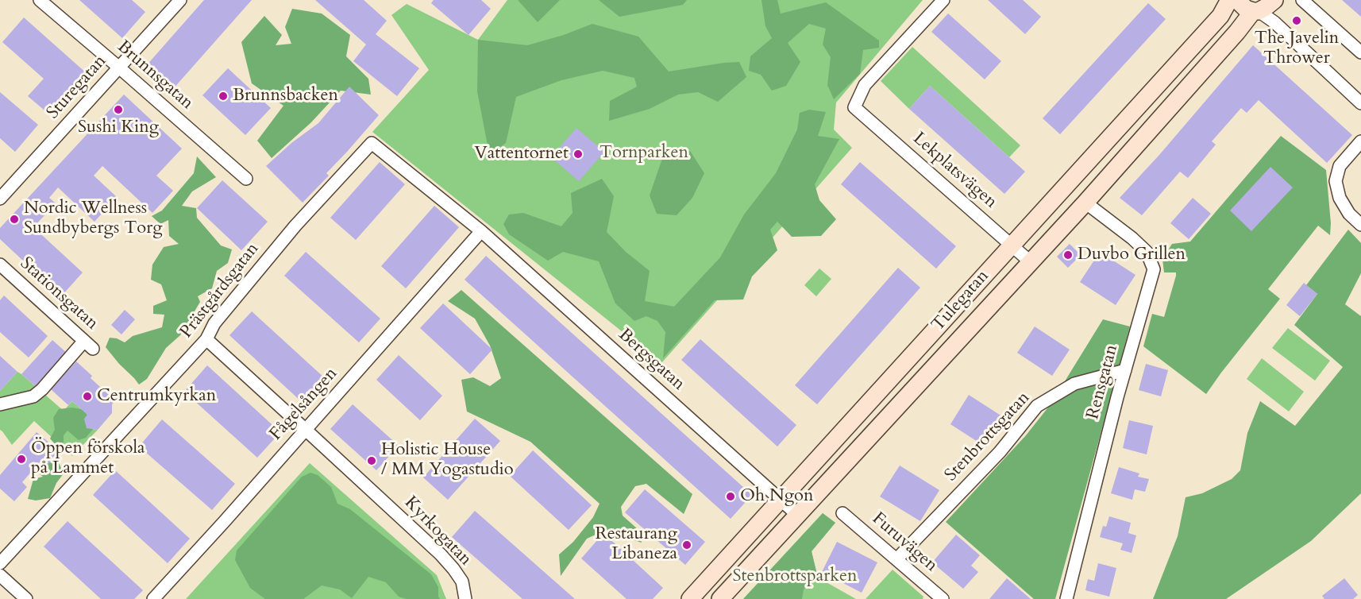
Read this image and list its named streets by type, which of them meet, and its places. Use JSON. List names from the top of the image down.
{
  "streets": {
    "street": [
      "Brunnsgatan",
      "Sturegatan",
      "Lekplatsvägen",
      "Prästgårdsgatan",
      "Stationsgatan",
      "Tulegatan",
      "Bergsgatan",
      "Rensgatan",
      "Fågelsången",
      "Stenbrottsgatan",
      "Kyrkogatan",
      "Furuvägen"
    ]
  },
  "crossings": [
    ["Brunnsgatan", "Sturegatan"],
    ["Lekplatsvägen", "Tulegatan"],
    ["Prästgårdsgatan", "Bergsgatan"],
    ["Prästgårdsgatan", "Fågelsången"],
    ["Prästgårdsgatan", "Kyrkogatan"],
    ["Tulegatan", "Bergsgatan"],
    ["Tulegatan", "Rensgatan"],
    ["Bergsgatan", "Fågelsången"],
    ["Rensgatan", "Stenbrottsgatan"],
    ["Fågelsången", "Kyrkogatan"],
    ["Stenbrottsgatan", "Furuvägen"]
  ],
  "parks": ["Tornparken", "Stenbrottsparken"],
  "places": [
    "The Javelin Thrower",
    "Brunnsbacken",
    "Sushi King",
    "Vattentornet",
    "Nordic Wellness Sundbybergs Torg",
    "Duvbo Grillen",
    "Centrumkyrkan",
    "Öppen förskola på Lammet",
    "Holistic House / MM Yogastudio",
    "Oh Ngon",
    "Restaurang Libaneza"
  ]
}
